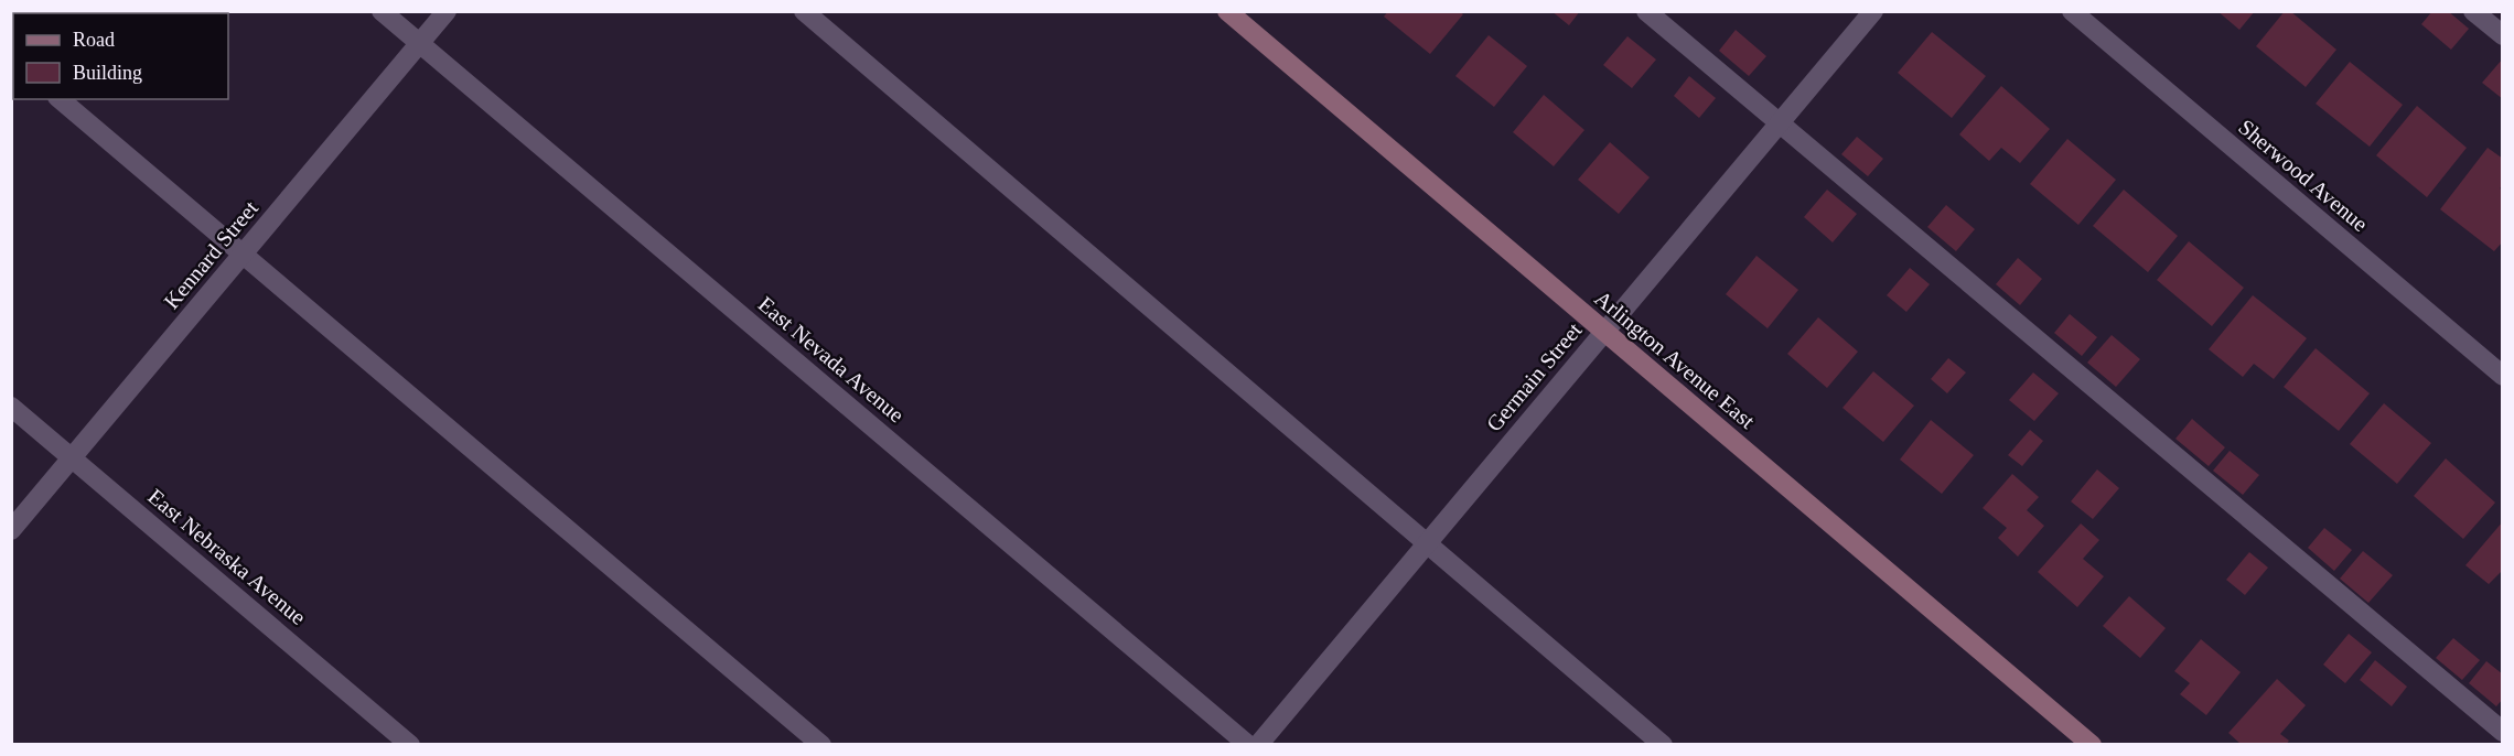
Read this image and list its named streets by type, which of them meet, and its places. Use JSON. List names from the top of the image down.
{
  "streets": {
    "street": [
      "Sherwood Avenue",
      "Kennard Street",
      "East Nevada Avenue",
      "Arlington Avenue East",
      "Germain Street",
      "East Nebraska Avenue"
    ]
  },
  "crossings": [
    ["Kennard Street", "East Nevada Avenue"],
    ["Kennard Street", "East Nebraska Avenue"],
    ["Arlington Avenue East", "Germain Street"]
  ],
  "legend": ["Road", "Building"]
}
